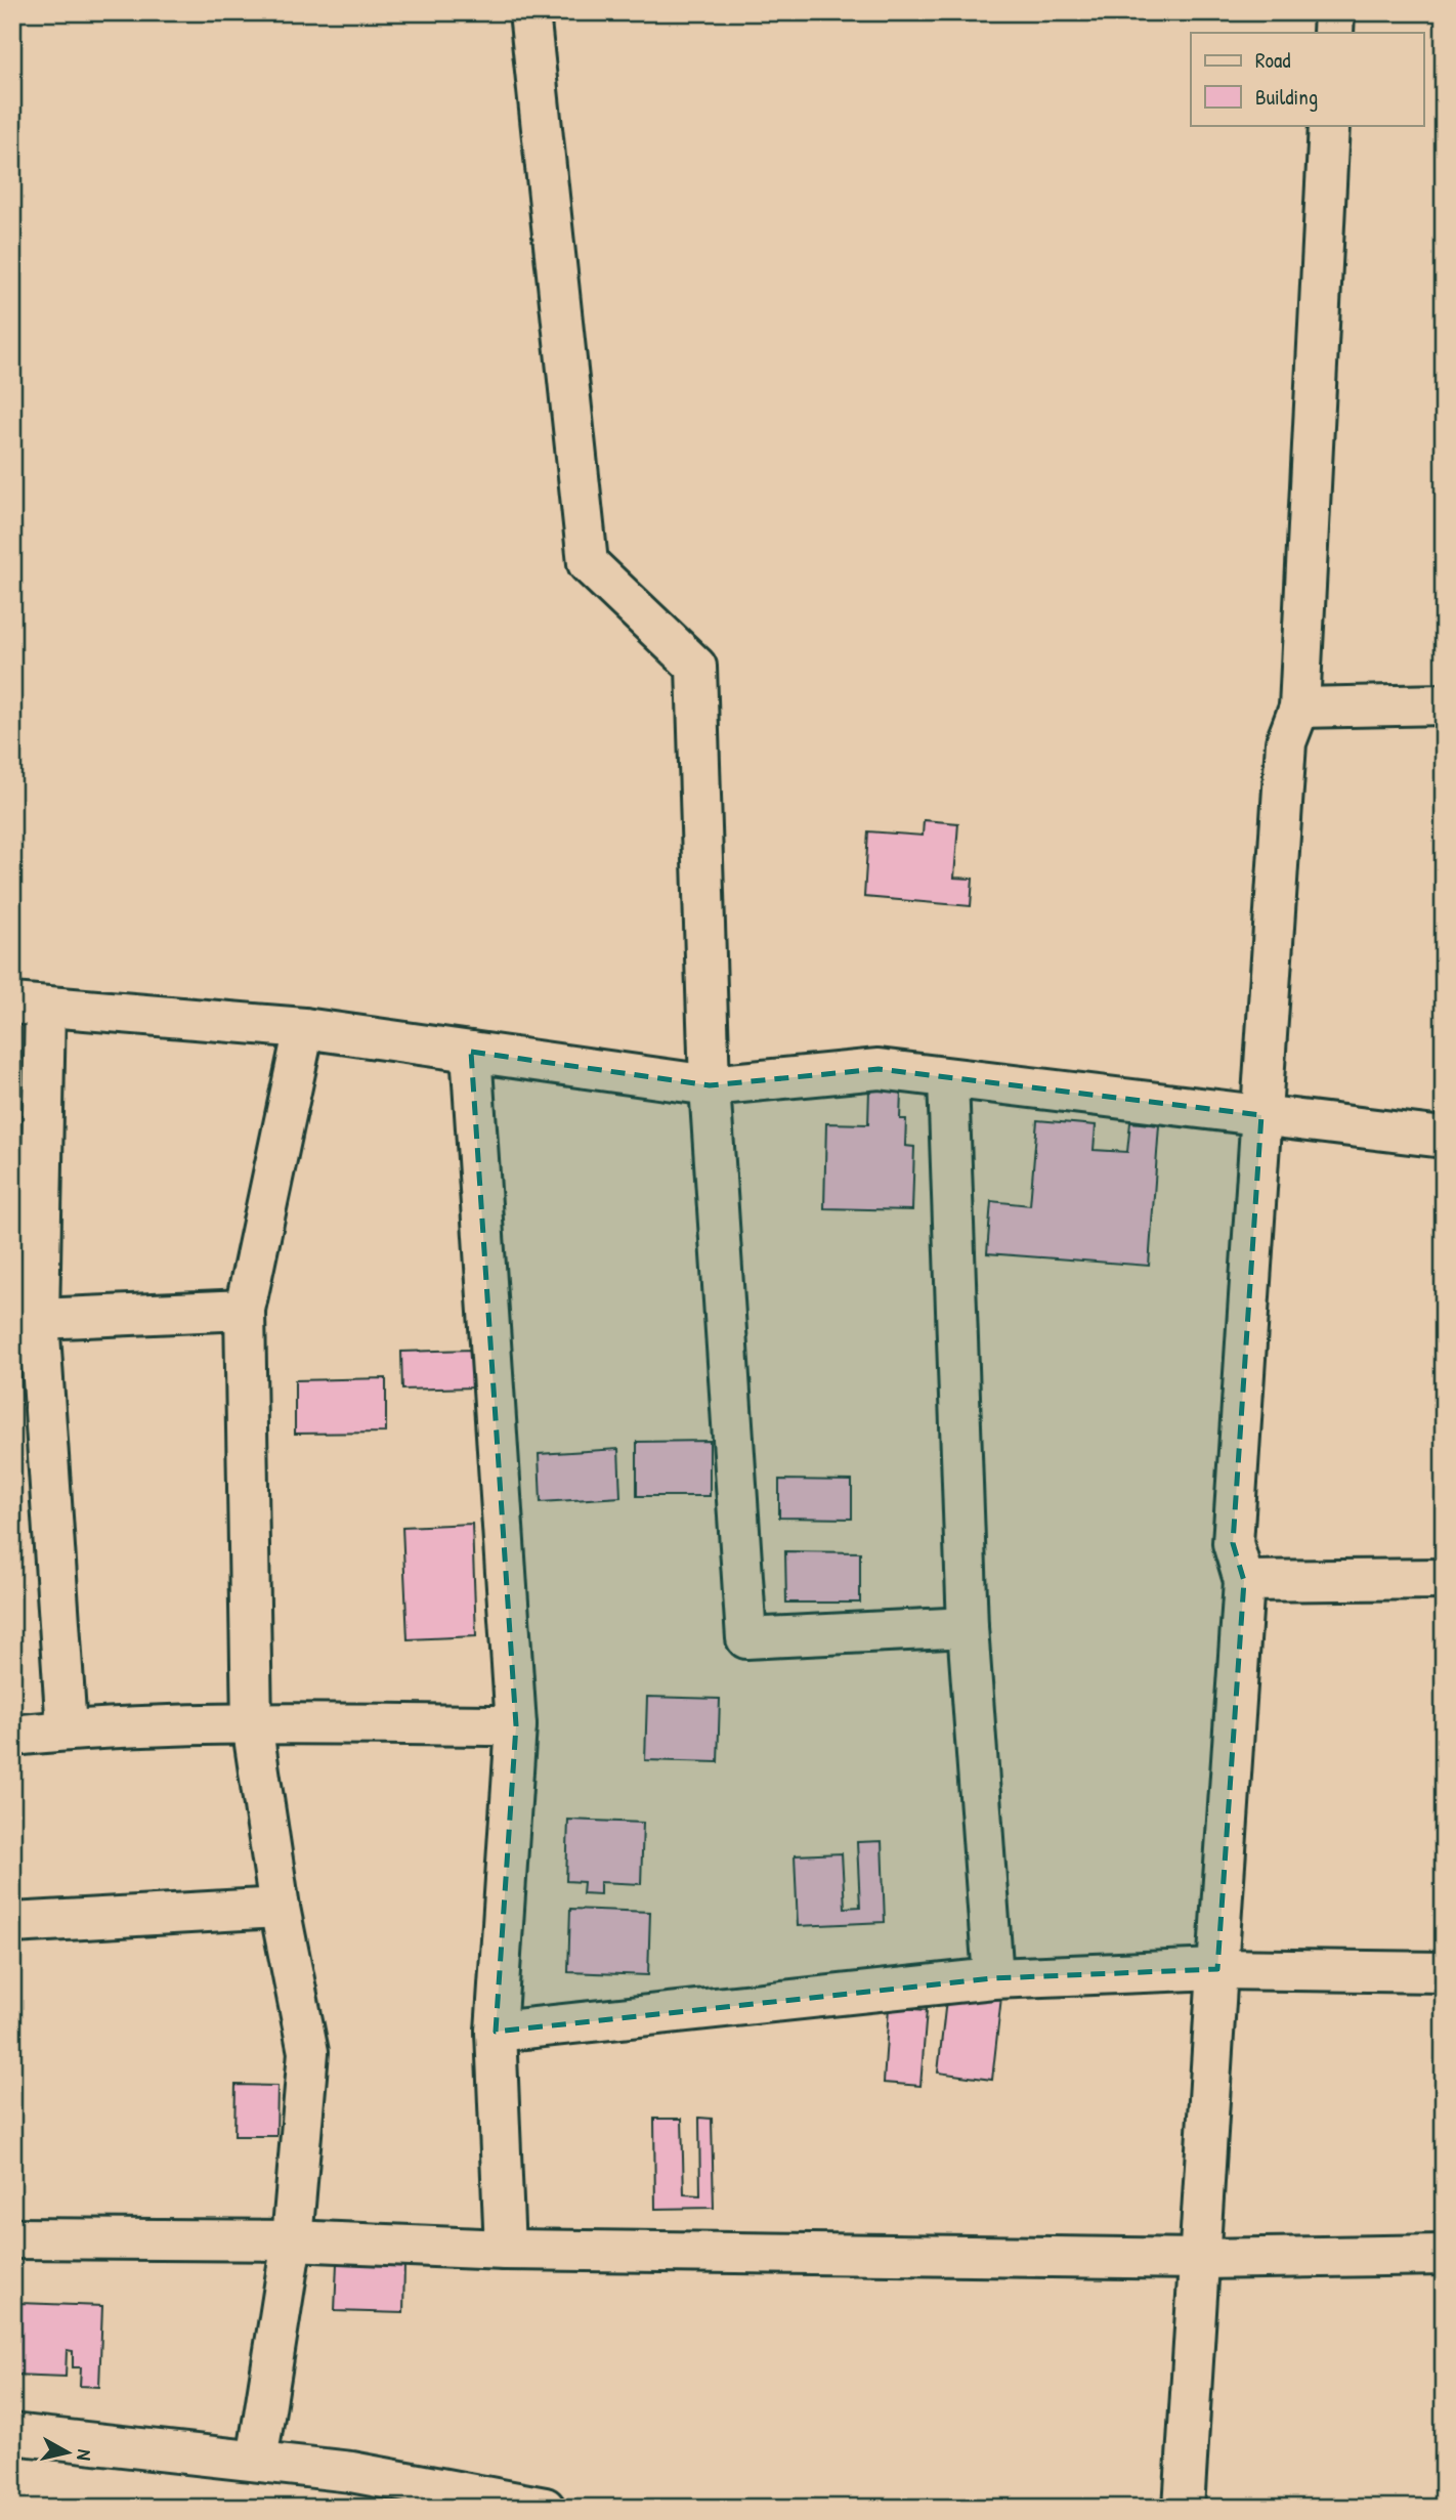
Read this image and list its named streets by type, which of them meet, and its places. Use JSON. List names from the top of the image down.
{
  "legend": ["Road", "Building"],
  "north": "right"
}
